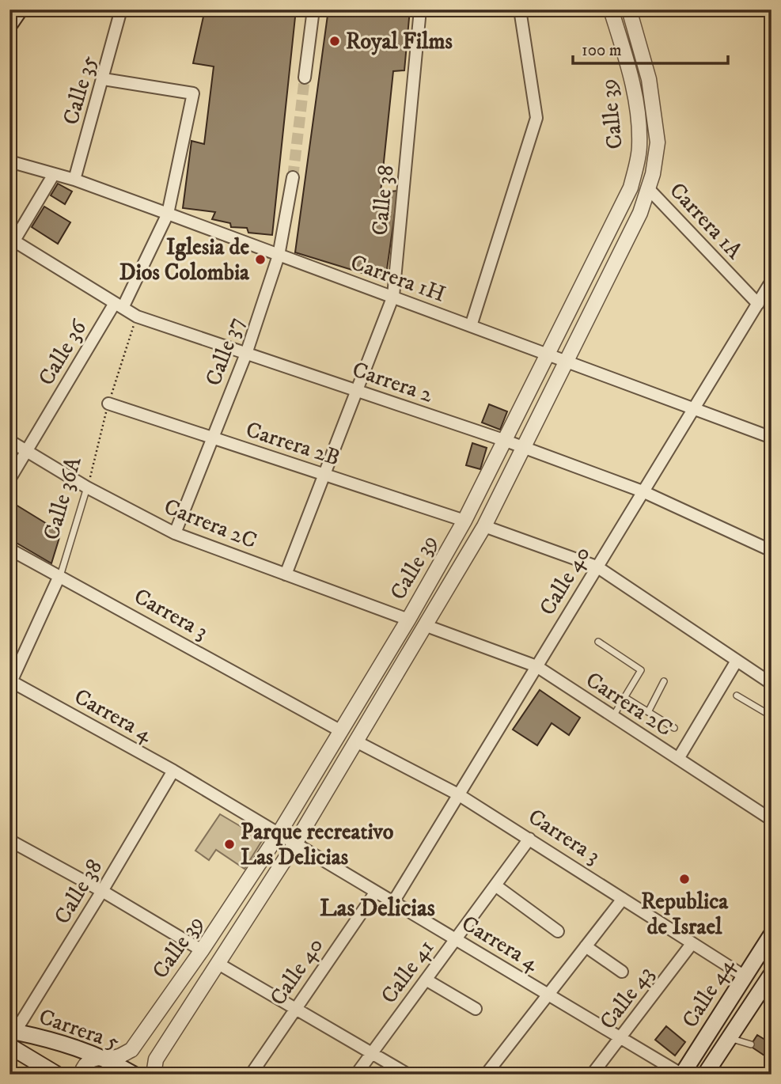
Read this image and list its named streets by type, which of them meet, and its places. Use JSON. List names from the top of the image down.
{
  "streets": {
    "main road": ["Calle 44", "Carrera 5"],
    "street": [
      "Calle 35",
      "Calle 39",
      "Calle 38",
      "Carrera 1A",
      "Carrera 1H",
      "Calle 37",
      "Calle 36",
      "Carrera 2",
      "Carrera 2B",
      "Calle 36A",
      "Carrera 2C",
      "Calle 40",
      "Carrera 3",
      "Carrera 4",
      "Calle 41",
      "Calle 43"
    ]
  },
  "crossings": [
    ["Calle 35", "Carrera 1H"],
    ["Calle 39", "Carrera 1A"],
    ["Calle 39", "Carrera 1H"],
    ["Calle 39", "Carrera 2"],
    ["Calle 39", "Carrera 2B"],
    ["Calle 39", "Carrera 2C"],
    ["Calle 39", "Carrera 3"],
    ["Calle 39", "Carrera 4"],
    ["Calle 39", "Carrera 5"],
    ["Calle 38", "Carrera 1H"],
    ["Calle 38", "Carrera 2"],
    ["Calle 38", "Carrera 2B"],
    ["Calle 38", "Carrera 2C"],
    ["Calle 38", "Carrera 4"],
    ["Calle 38", "Carrera 5"],
    ["Carrera 1A", "Calle 40"],
    ["Carrera 1H", "Calle 37"],
    ["Carrera 1H", "Calle 40"],
    ["Calle 37", "Carrera 2"],
    ["Calle 37", "Carrera 2B"],
    ["Calle 37", "Carrera 2C"],
    ["Calle 36", "Carrera 2"],
    ["Calle 36", "Carrera 2C"],
    ["Carrera 2", "Calle 36A"],
    ["Carrera 2", "Calle 40"],
    ["Carrera 2B", "Calle 36A"],
    ["Calle 36A", "Carrera 2C"],
    ["Calle 36A", "Carrera 3"],
    ["Calle 36A", "Carrera 4"],
    ["Carrera 2C", "Calle 40"],
    ["Calle 40", "Carrera 3"],
    ["Calle 40", "Carrera 4"],
    ["Carrera 3", "Calle 41"],
    ["Carrera 3", "Calle 44"],
    ["Carrera 3", "Calle 43"],
    ["Carrera 4", "Calle 41"],
    ["Carrera 4", "Calle 44"],
    ["Carrera 4", "Calle 43"]
  ],
  "districts": ["Las Delicias"],
  "places": [
    "Royal Films",
    "Iglesia de Dios Colombia",
    "Parque recreativo Las Delicias",
    "Republica de Israel"
  ],
  "scale_bar": "100 m"
}
